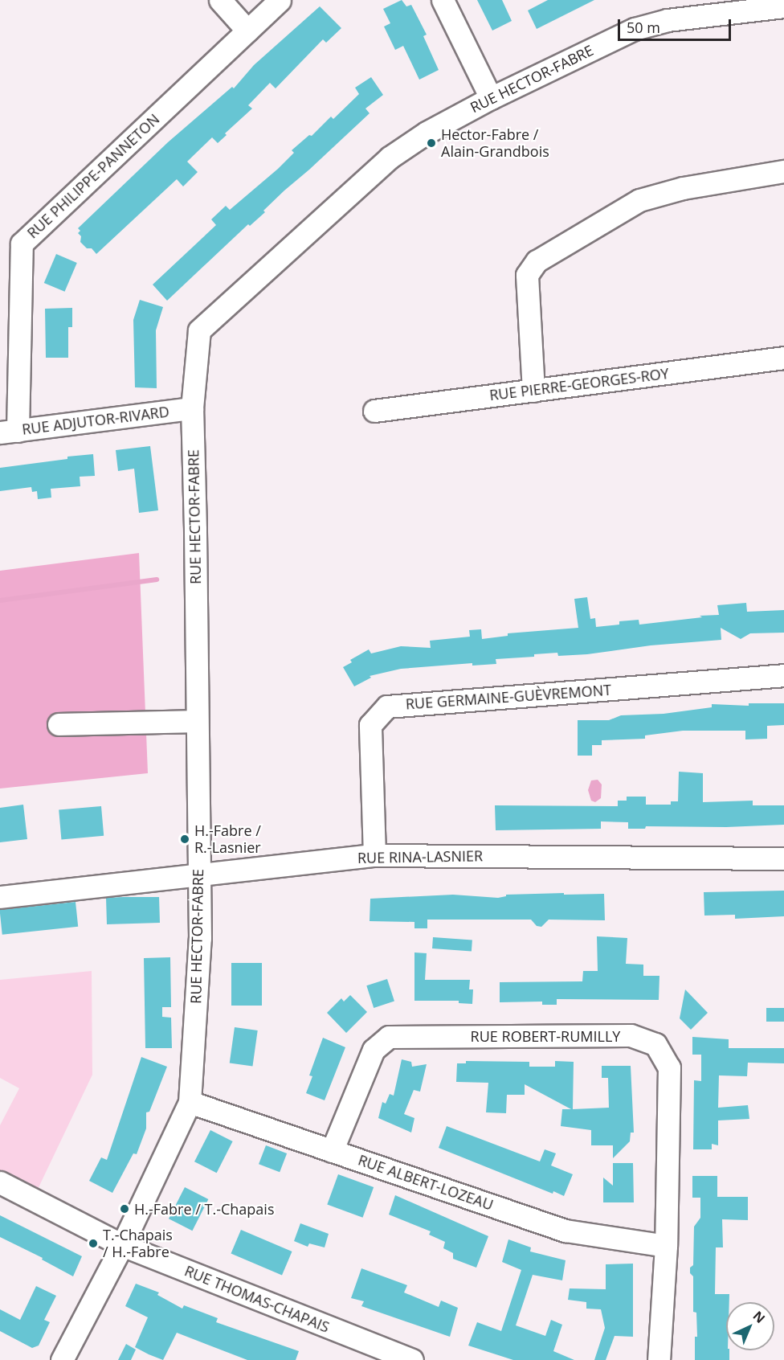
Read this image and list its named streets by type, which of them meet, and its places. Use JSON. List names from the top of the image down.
{
  "streets": {
    "street": [
      "RUE HECTOR-FABRE",
      "RUE PHILIPPE-PANNETON",
      "RUE PIERRE-GEORGES-ROY",
      "RUE ADJUTOR-RIVARD",
      "RUE GERMAINE-GUÈVREMONT",
      "RUE RINA-LASNIER",
      "RUE ROBERT-RUMILLY",
      "RUE ALBERT-LOZEAU",
      "RUE THOMAS-CHAPAIS"
    ]
  },
  "crossings": [
    ["RUE HECTOR-FABRE", "RUE ADJUTOR-RIVARD"],
    ["RUE HECTOR-FABRE", "RUE RINA-LASNIER"],
    ["RUE HECTOR-FABRE", "RUE ALBERT-LOZEAU"],
    ["RUE HECTOR-FABRE", "RUE THOMAS-CHAPAIS"],
    ["RUE PHILIPPE-PANNETON", "RUE ADJUTOR-RIVARD"],
    ["RUE GERMAINE-GUÈVREMONT", "RUE RINA-LASNIER"],
    ["RUE ROBERT-RUMILLY", "RUE ALBERT-LOZEAU"]
  ],
  "places": [
    "Hector-Fabre / Alain-Grandbois",
    "H.-Fabre / R.-Lasnier",
    "H.-Fabre / T.-Chapais",
    "T.-Chapais / H.-Fabre"
  ],
  "scale_bar": "50 m",
  "north": "top right"
}
